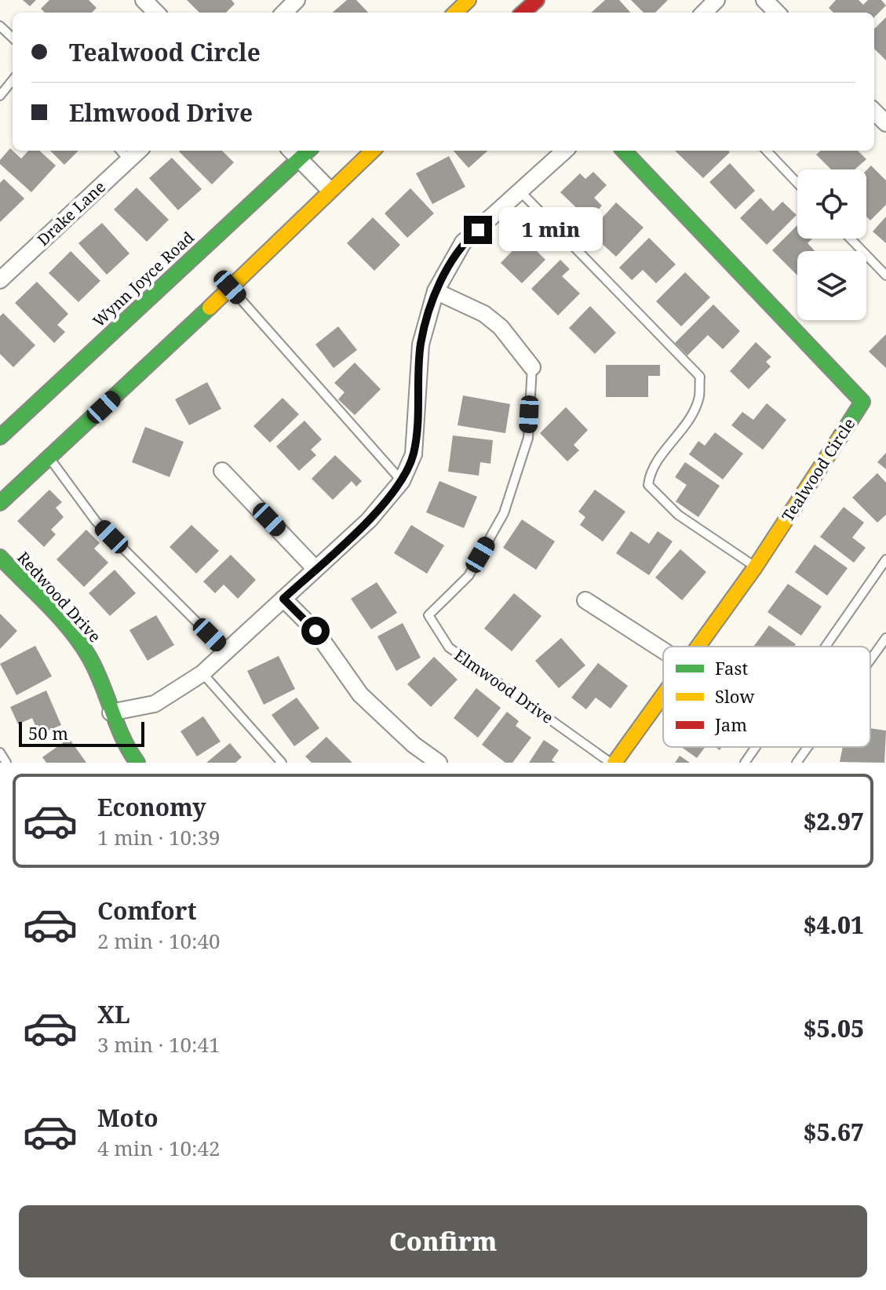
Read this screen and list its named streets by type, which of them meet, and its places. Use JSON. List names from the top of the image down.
{
  "streets": {
    "street": [
      "Drake Lane",
      "Wynn Joyce Road",
      "Tealwood Circle",
      "Redwood Drive",
      "Elmwood Drive"
    ]
  },
  "crossings": [
    ["Tealwood Circle", "Elmwood Drive"]
  ],
  "legend": ["Fast", "Slow", "Jam"],
  "scale_bar": "50 m",
  "page": {
    "banner": ["Tealwood Circle", "Elmwood Drive"],
    "bubble": "1 min",
    "scale": "50 m",
    "list": [
      {
        "name": "Economy",
        "note": "1 min · 10:39",
        "value": "$2.97"
      },
      {
        "name": "Comfort",
        "note": "2 min · 10:40",
        "value": "$4.01"
      },
      {
        "name": "XL",
        "note": "3 min · 10:41",
        "value": "$5.05"
      },
      {
        "name": "Moto",
        "note": "4 min · 10:42",
        "value": "$5.67"
      }
    ],
    "buttons": "Confirm"
  }
}
